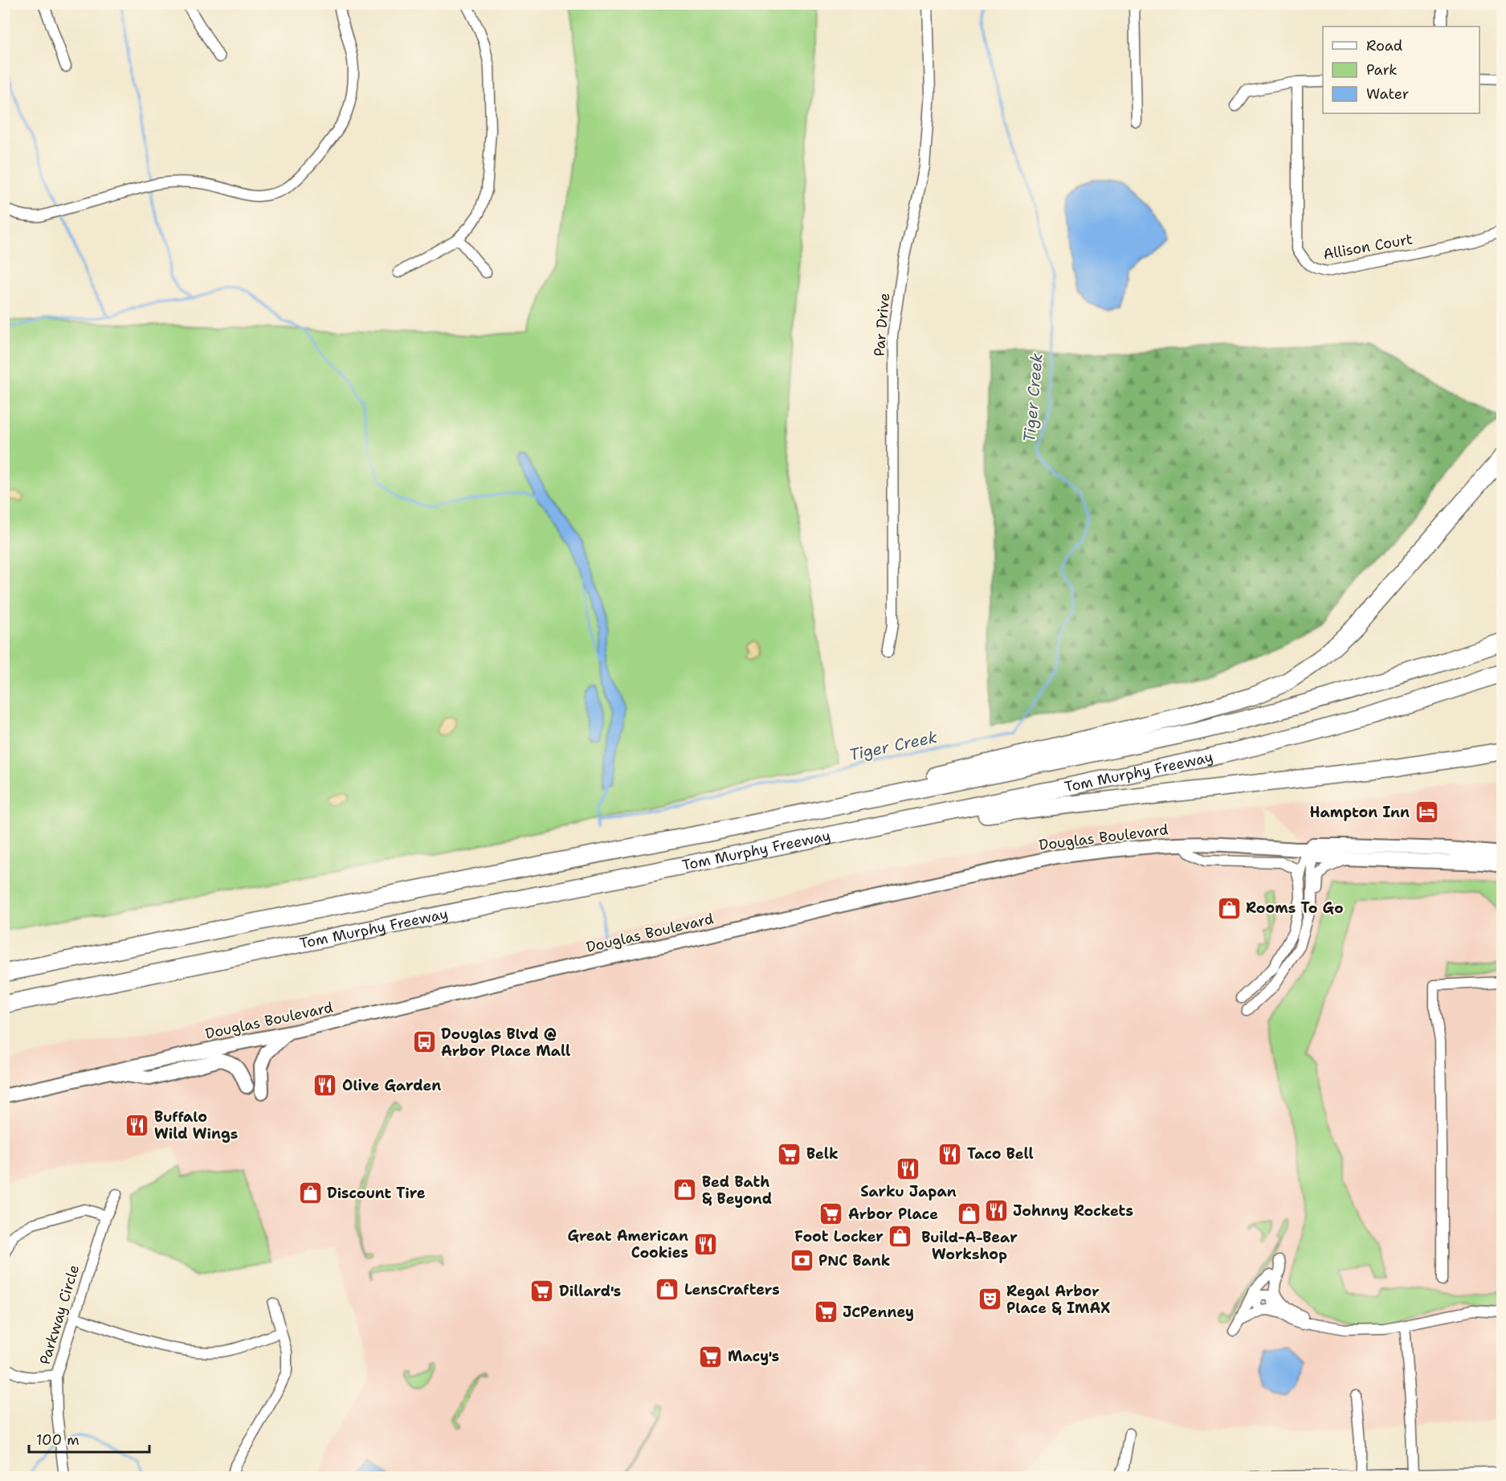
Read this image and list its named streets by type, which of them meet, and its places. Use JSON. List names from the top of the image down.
{
  "streets": {
    "highway": ["Tom Murphy Freeway"],
    "main road": ["Douglas Boulevard"],
    "street": ["Allison Court", "Par Drive", "Parkway Circle"]
  },
  "water": ["Tiger Creek"],
  "places": {
    "hotel": ["Hampton Inn"],
    "shop": [
      "Rooms To Go",
      "Bed Bath & Beyond",
      "Discount Tire",
      "Build-A-Bear Workshop",
      "Foot Locker",
      "LensCrafters"
    ],
    "bus stop": ["Douglas Blvd @ Arbor Place Mall"],
    "restaurant": [
      "Olive Garden",
      "Buffalo Wild Wings",
      "Taco Bell",
      "Sarku Japan",
      "Johnny Rockets",
      "Great American Cookies"
    ],
    "supermarket": [
      "Belk",
      "Arbor Place",
      "Dillard's",
      "JCPenney",
      "Macy's"
    ],
    "bank": ["PNC Bank"],
    "theatre": ["Regal Arbor Place & IMAX"]
  },
  "legend": ["Road", "Park", "Water"],
  "scale_bar": "100 m"
}
